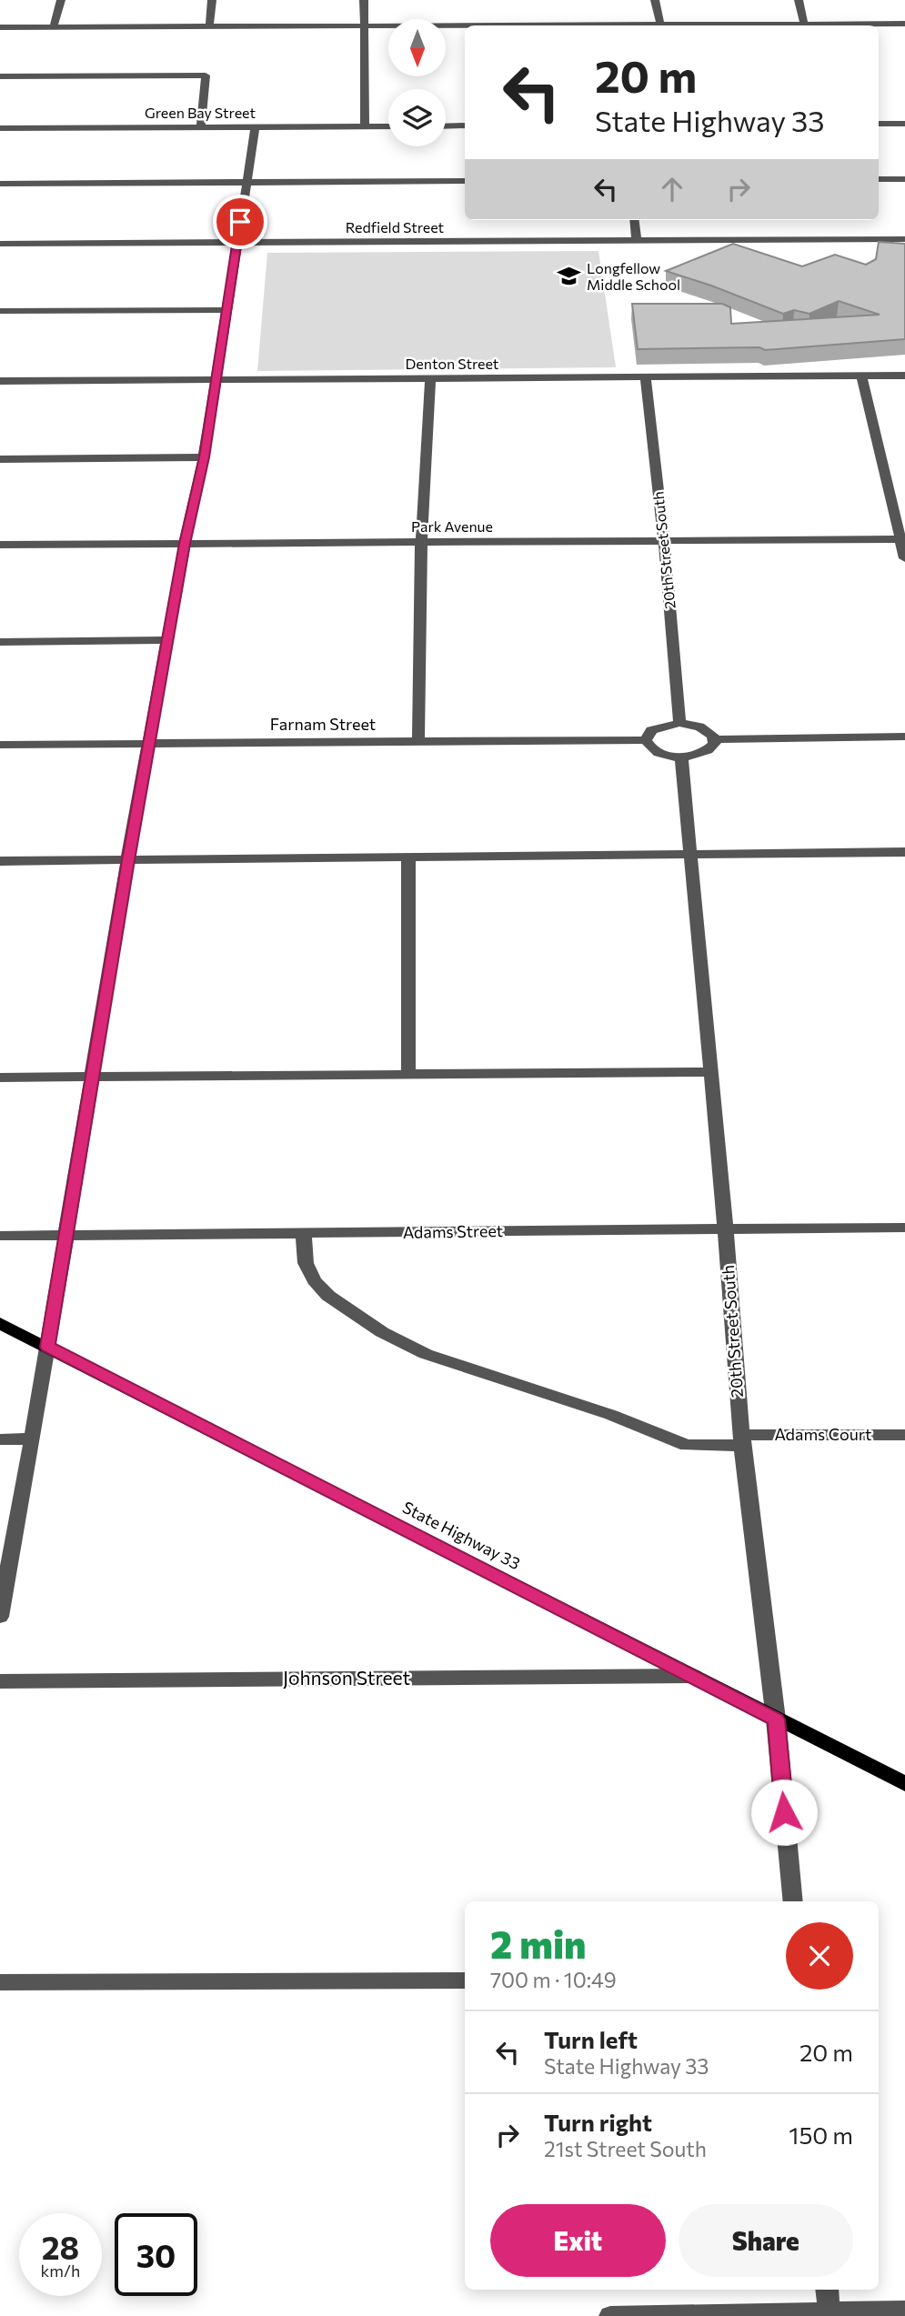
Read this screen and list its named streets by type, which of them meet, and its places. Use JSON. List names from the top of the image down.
{
  "streets": {
    "main road": ["State Highway 33"],
    "street": [
      "Green Bay Street",
      "Redfield Street",
      "Denton Street",
      "Park Avenue",
      "20th Street South",
      "Farnam Street",
      "Adams Street",
      "Adams Court",
      "Johnson Street"
    ]
  },
  "crossings": [
    ["Denton Street", "20th Street South"],
    ["Park Avenue", "20th Street South"],
    ["20th Street South", "Adams Street"],
    ["20th Street South", "Adams Court"],
    ["20th Street South", "State Highway 33"],
    ["Adams Street", "Adams Court"],
    ["State Highway 33", "Johnson Street"]
  ],
  "places": {
    "school or university": ["Longfellow Middle School"]
  },
  "north": "bottom",
  "page": {
    "turn": ["20 m", "State Highway 33"],
    "heading": ["2 min", "700 m · 10:49"],
    "list": [
      {
        "name": "Turn left",
        "note": "State Highway 33",
        "value": "20 m"
      },
      {
        "name": "Turn right",
        "note": "21st Street South",
        "value": "150 m"
      }
    ],
    "buttons": ["Exit", "Share"],
    "speed": "28 km/h",
    "limit": "30"
  }
}
